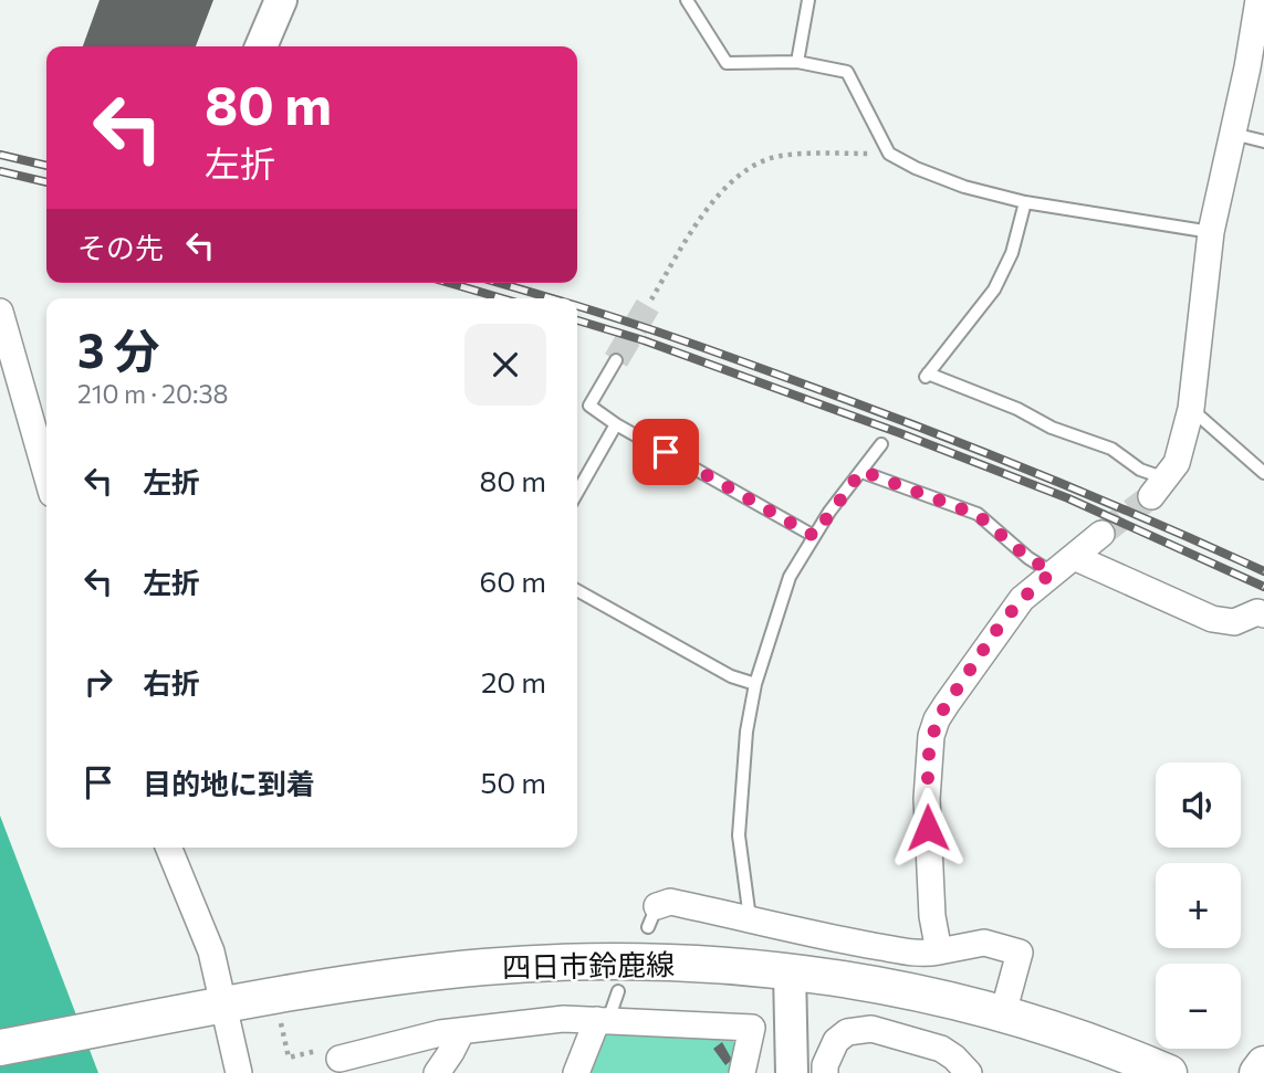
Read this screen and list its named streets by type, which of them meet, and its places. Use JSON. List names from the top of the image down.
{
  "streets": {
    "main road": ["四日市鈴鹿線"]
  },
  "page": {
    "turn": ["80 m", "左折"],
    "then": "その先",
    "heading": ["3 分", "210 m · 20:38"],
    "list": [
      {
        "name": "左折",
        "value": "80 m"
      },
      {
        "name": "左折",
        "value": "60 m"
      },
      {
        "name": "右折",
        "value": "20 m"
      },
      {
        "name": "目的地に到着",
        "value": "50 m"
      }
    ],
    "map_buttons": ["+", "−"]
  }
}
